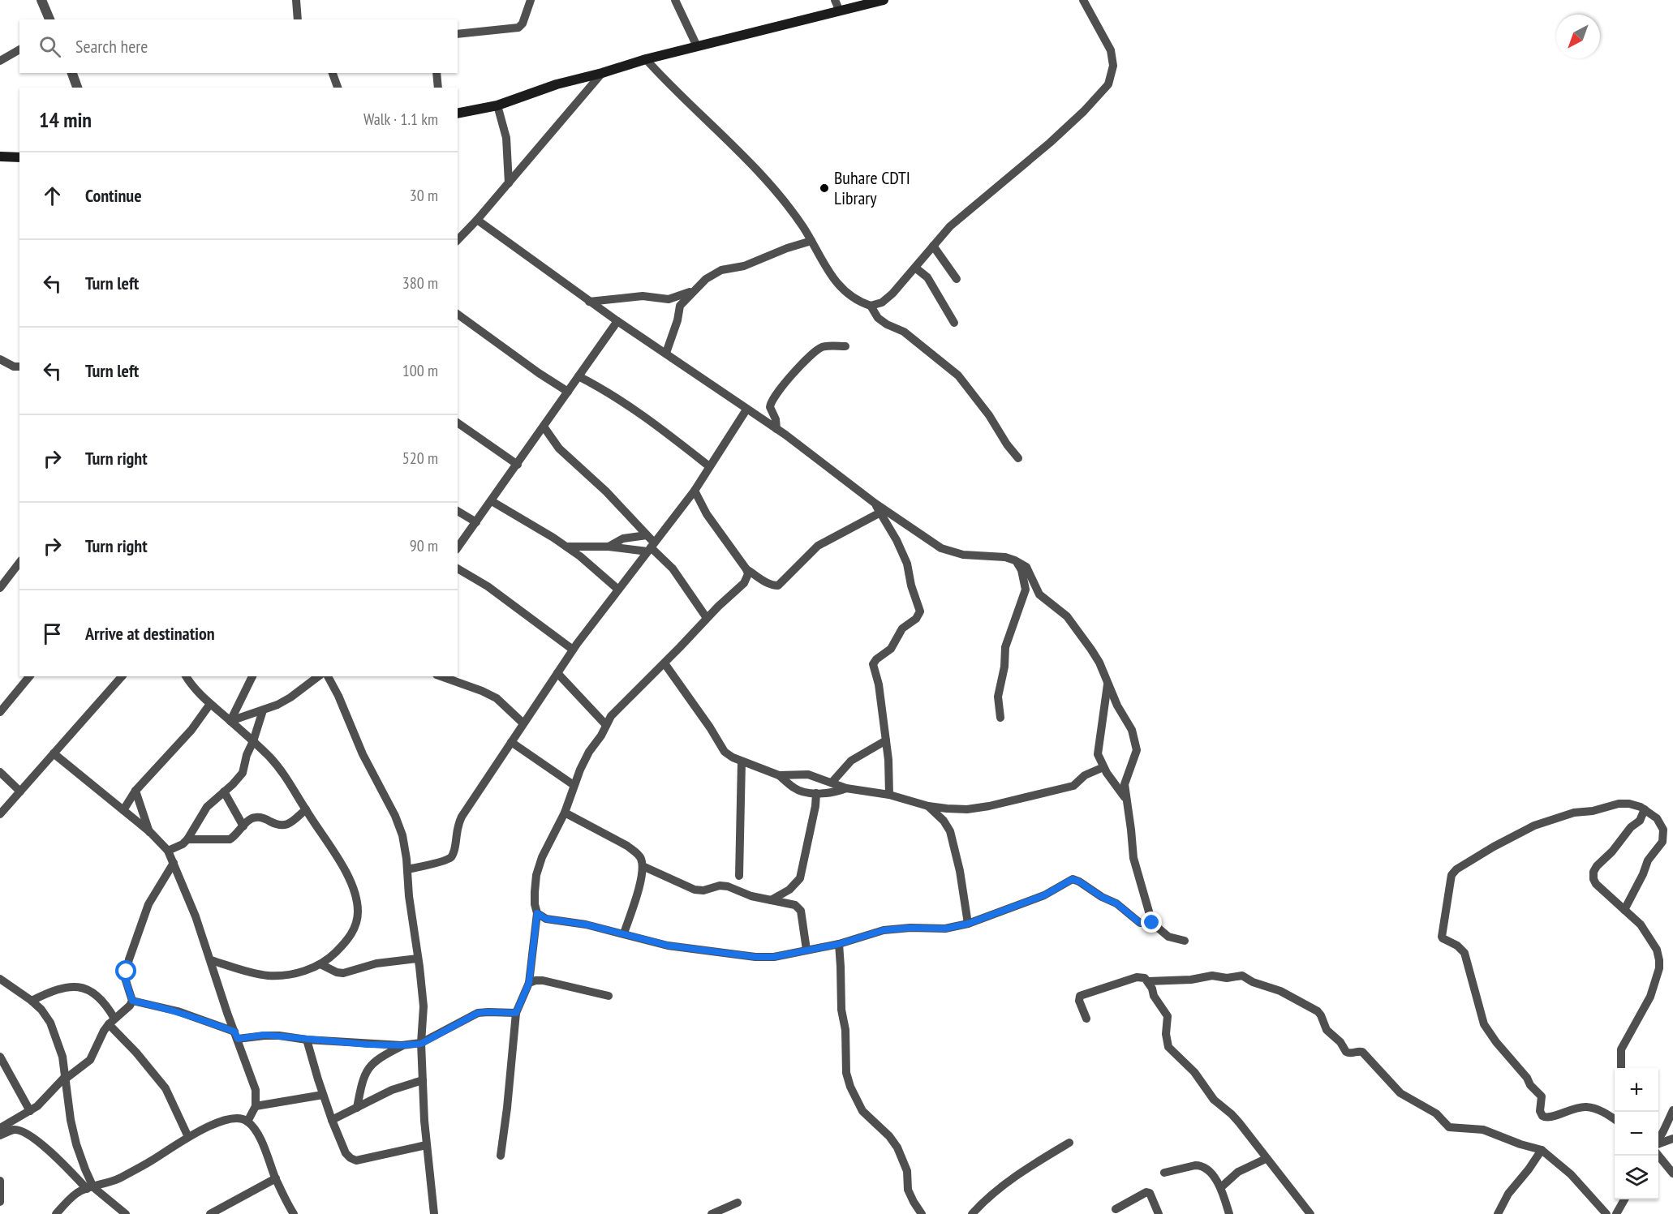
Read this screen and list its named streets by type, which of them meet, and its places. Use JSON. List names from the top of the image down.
{
  "places": ["Buhare CDTI Library"],
  "north": "bottom left",
  "page": {
    "search": "Search here",
    "heading": ["14 min", "Walk · 1.1 km"],
    "list": [
      ["Continue", "30 m"],
      ["Turn left", "380 m"],
      ["Turn left", "100 m"],
      ["Turn right", "520 m"],
      ["Turn right", "90 m"],
      "Arrive at destination"
    ],
    "map_buttons": ["+", "−"]
  }
}
